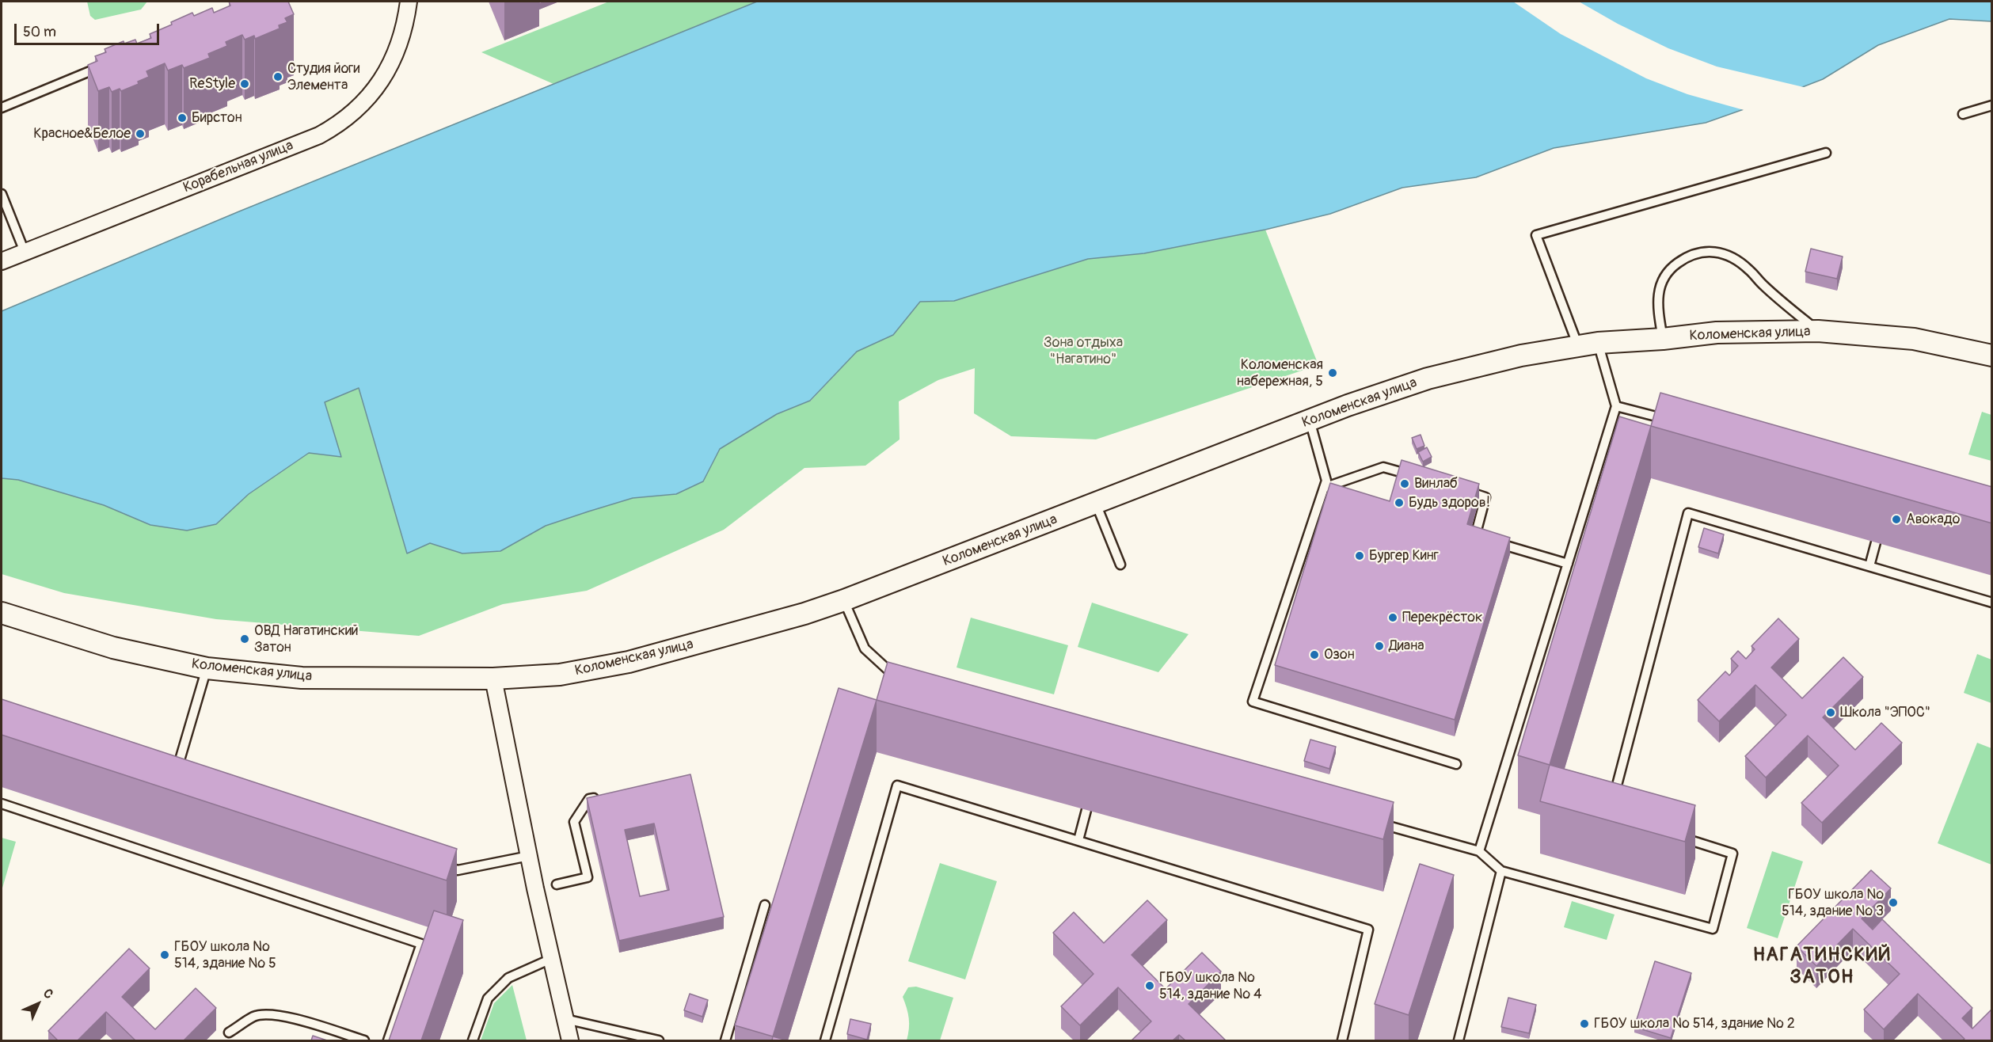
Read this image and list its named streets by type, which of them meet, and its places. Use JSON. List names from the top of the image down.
{
  "streets": {
    "street": ["Корабельная улица", "Коломенская улица"]
  },
  "districts": ["НАГАТИНСКИЙ ЗАТОН"],
  "parks": ["Зона отдыха \"Нагатино\""],
  "places": [
    "Студия йоги Элемента",
    "ReStyle",
    "Бирстон",
    "Красное&Белое",
    "Коломенская набережная, 5",
    "Винлаб",
    "Будь здоров!",
    "Авокадо",
    "Бургер Кинг",
    "Перекрёсток",
    "ОВД Нагатинский Затон",
    "Диана",
    "Озон",
    "Школа \"ЭПОС\"",
    "ГБОУ школа № 514, здание № 3",
    "ГБОУ школа № 514, здание № 5",
    "ГБОУ школа № 514, здание № 4",
    "ГБОУ школа № 514, здание № 2"
  ],
  "scale_bar": "50 m",
  "north": "top right"
}
